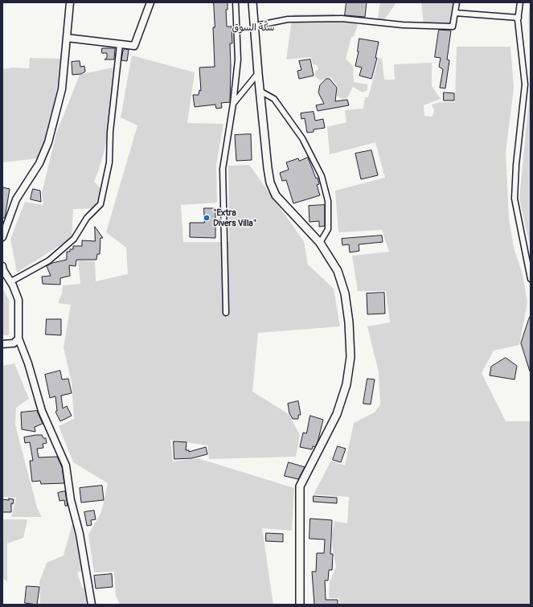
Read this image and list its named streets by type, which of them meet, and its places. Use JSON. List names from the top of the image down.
{
  "districts": ["سكّة السوق"],
  "places": ["\"Extra Divers Villa\""]
}
